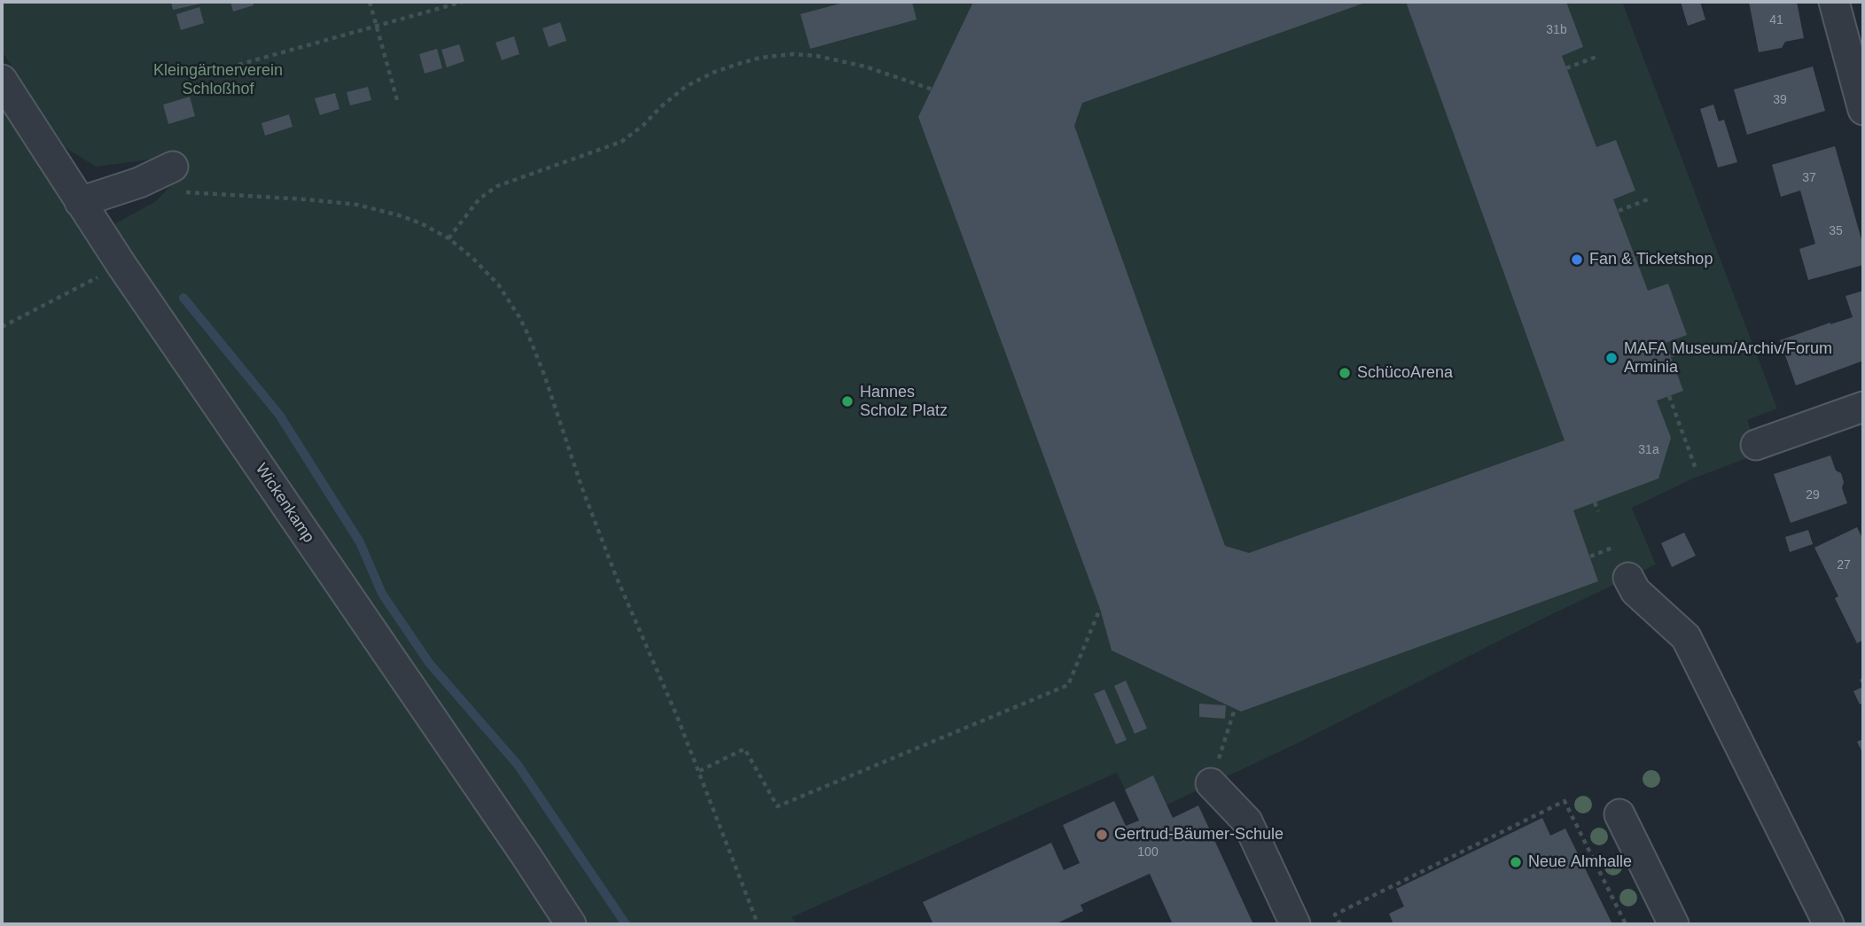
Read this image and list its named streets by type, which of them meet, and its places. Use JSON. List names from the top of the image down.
{
  "streets": {
    "street": ["Wickenkamp"]
  },
  "parks": ["Kleingärtnerverein Schloßhof"],
  "places": [
    "Fan & Ticketshop",
    "MAFA Museum/Archiv/Forum Arminia",
    "SchücoArena",
    "Hannes Scholz Platz",
    "Gertrud-Bäumer-Schule",
    "Neue Almhalle"
  ],
  "house_numbers": [
    "41",
    "31b",
    "39",
    "37",
    "35",
    "31a",
    "29",
    "27",
    "100"
  ]
}
